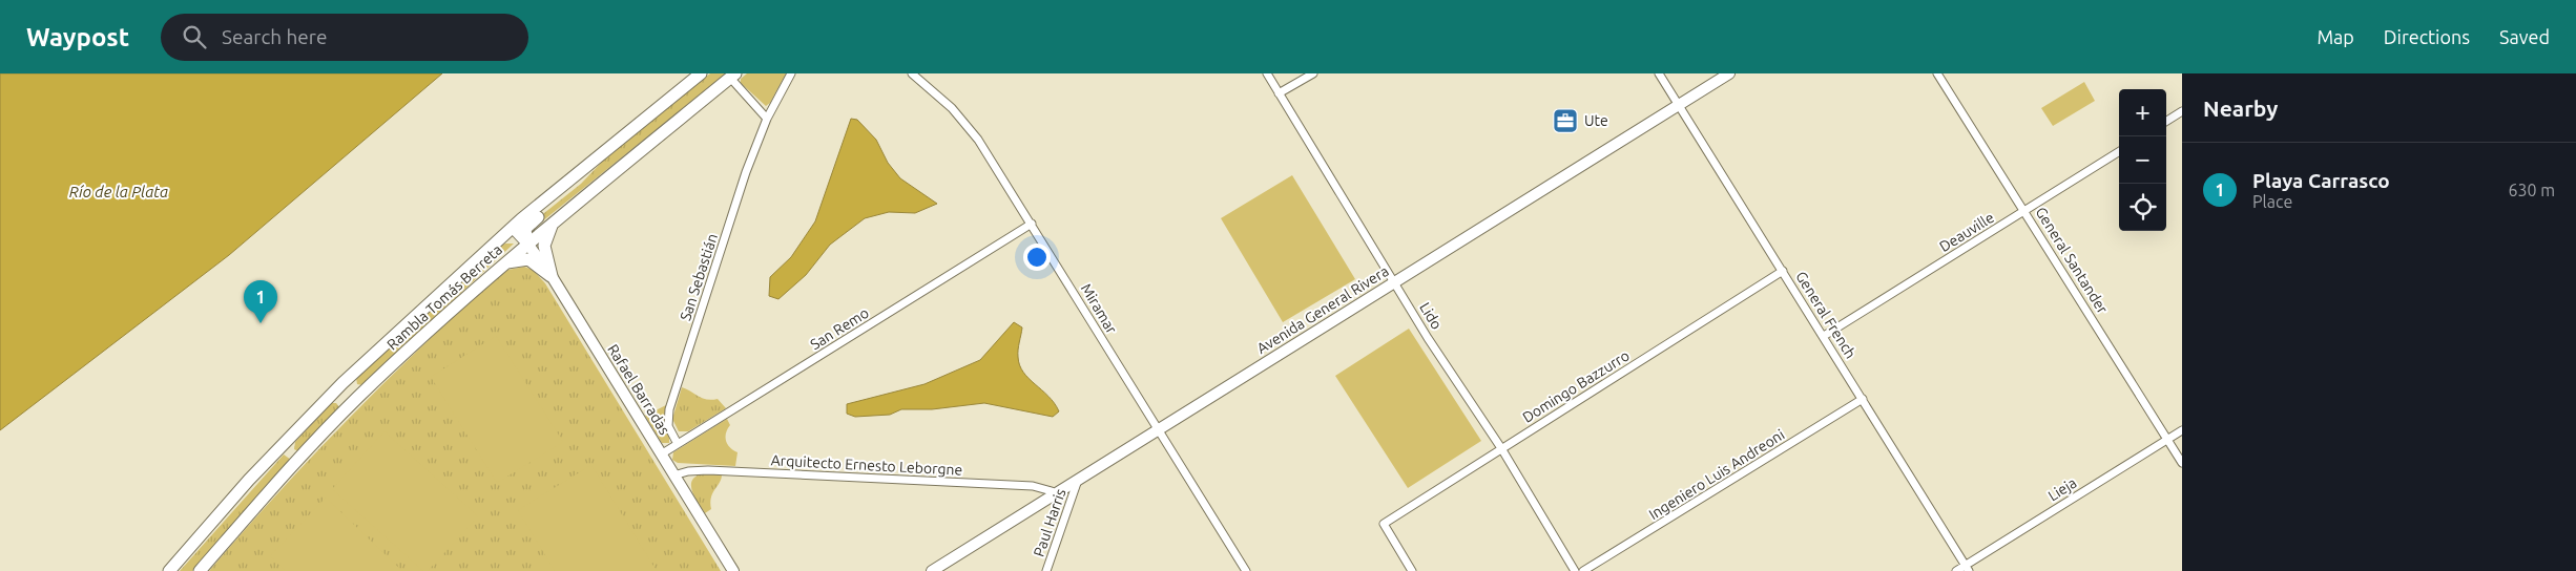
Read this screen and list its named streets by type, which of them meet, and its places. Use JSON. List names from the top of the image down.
{
  "streets": {
    "main road": ["Rambla Tomás Berreta", "Avenida General Rivera", "Rafael Barradas"],
    "street": [
      "Deauville",
      "General Santander",
      "San Sebastián",
      "Miramar",
      "General French",
      "Lido",
      "San Remo",
      "Domingo Bazzurro",
      "Arquitecto Ernesto Leborgne",
      "Ingeniero Luis Andreoni",
      "Lieja",
      "Paul Harris"
    ]
  },
  "crossings": [
    ["Deauville", "General Santander"],
    ["Deauville", "General French"],
    ["General Santander", "Lieja"],
    ["San Sebastián", "San Remo"],
    ["Rambla Tomás Berreta", "Rafael Barradas"],
    ["Miramar", "Avenida General Rivera"],
    ["Miramar", "San Remo"],
    ["Avenida General Rivera", "General French"],
    ["Avenida General Rivera", "Lido"],
    ["Avenida General Rivera", "Arquitecto Ernesto Leborgne"],
    ["Avenida General Rivera", "Paul Harris"],
    ["General French", "Domingo Bazzurro"],
    ["General French", "Ingeniero Luis Andreoni"],
    ["General French", "Lieja"],
    ["Lido", "Domingo Bazzurro"],
    ["San Remo", "Rafael Barradas"],
    ["Rafael Barradas", "Arquitecto Ernesto Leborgne"]
  ],
  "water": ["Río de la Plata"],
  "places": {
    "office": ["Ute"]
  },
  "page": {
    "header": "Waypost",
    "search": "Search here",
    "nav": ["Map", "Directions", "Saved"],
    "heading": "Nearby",
    "map_buttons": ["+", "−"],
    "list": [
      {
        "mark": "1",
        "name": "Playa Carrasco",
        "note": "Place",
        "value": "630 m"
      }
    ],
    "pins": "1"
  }
}
